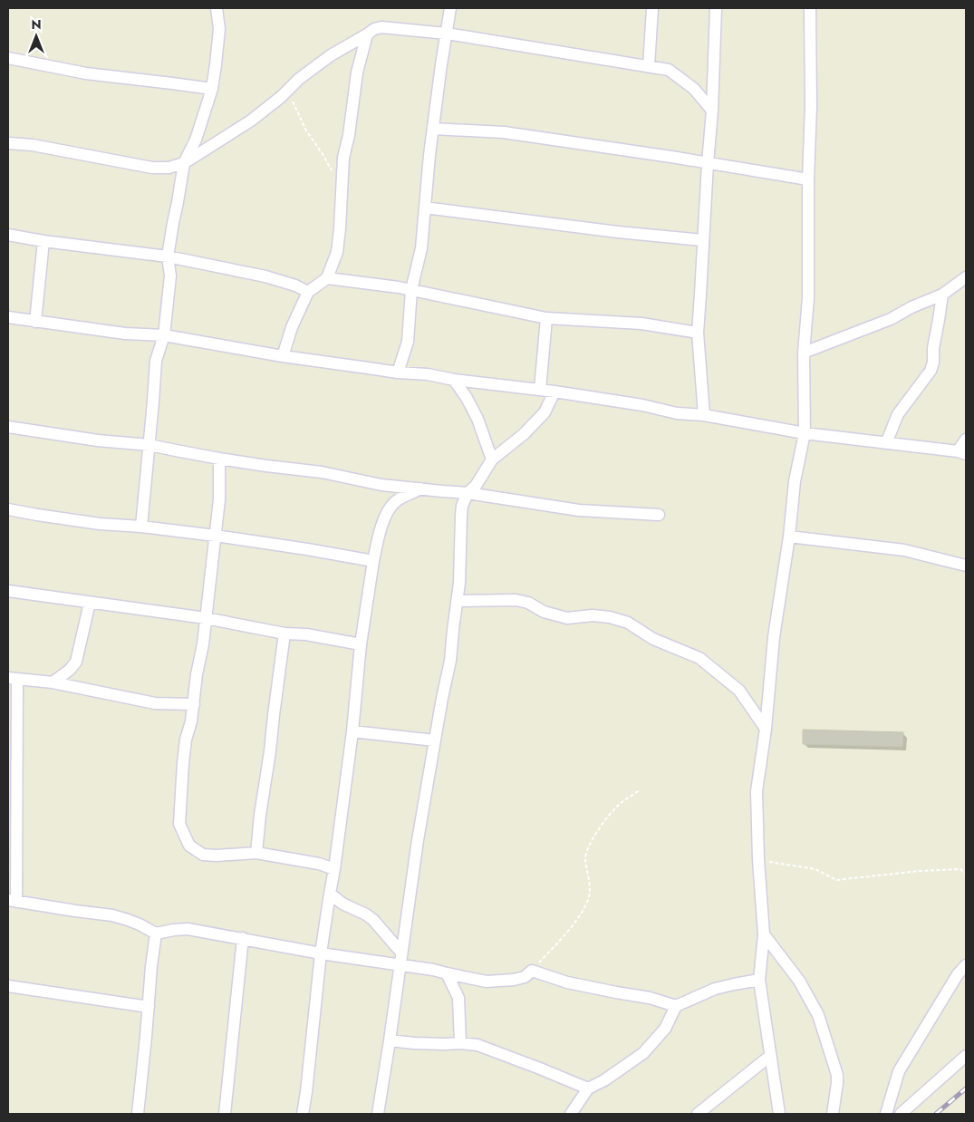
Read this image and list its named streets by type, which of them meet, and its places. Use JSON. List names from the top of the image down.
{
  "north": "top"
}
